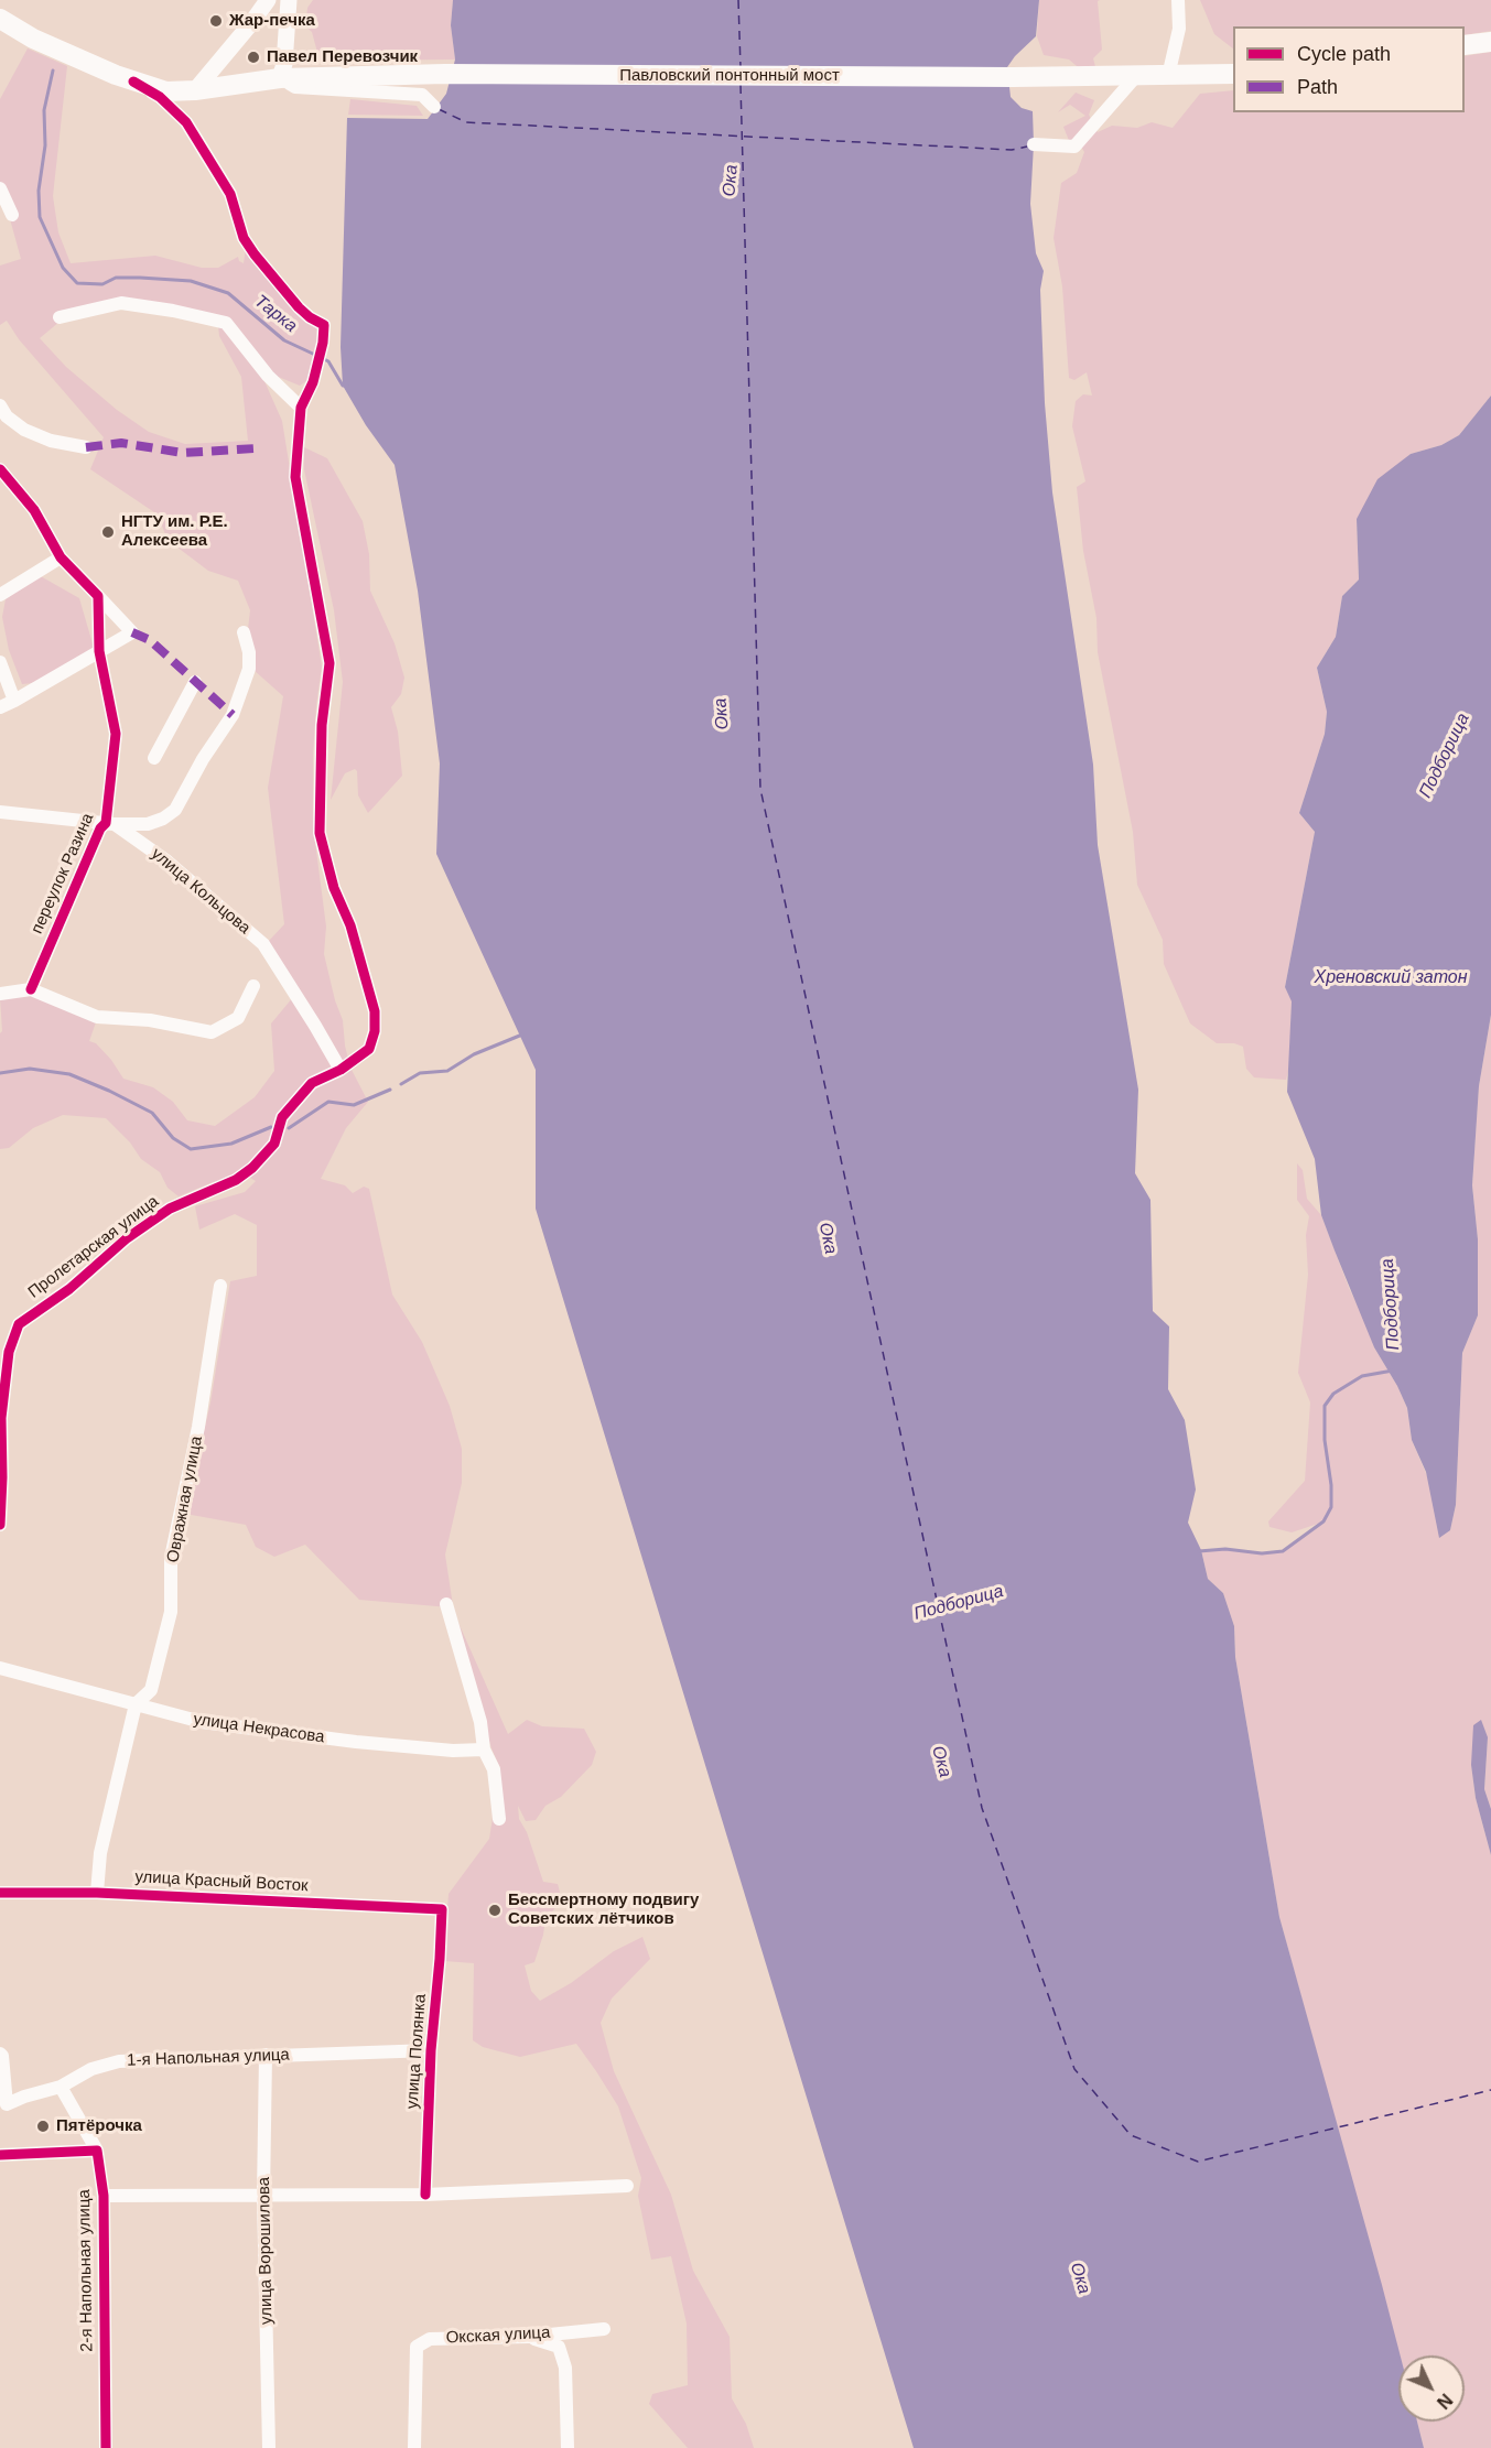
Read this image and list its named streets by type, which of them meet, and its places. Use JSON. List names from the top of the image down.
{
  "streets": {
    "main road": ["Павловский понтонный мост"],
    "street": [
      "переулок Разина",
      "улица Кольцова",
      "Пролетарская улица",
      "Овражная улица",
      "улица Некрасова",
      "улица Красный Восток",
      "улица Полянка",
      "1-я Напольная улица",
      "улица Ворошилова",
      "2-я Напольная улица",
      "Окская улица"
    ]
  },
  "crossings": [
    ["переулок Разина", "улица Кольцова"],
    ["улица Кольцова", "Пролетарская улица"],
    ["Овражная улица", "улица Некрасова"],
    ["улица Красный Восток", "улица Полянка"],
    ["улица Полянка", "1-я Напольная улица"],
    ["1-я Напольная улица", "улица Ворошилова"],
    ["1-я Напольная улица", "2-я Напольная улица"]
  ],
  "water": [
    "Ока",
    "Тарка",
    "Подборица",
    "Хреновский затон"
  ],
  "places": [
    "Жар-печка",
    "Павел Перевозчик",
    "НГТУ им. Р.Е. Алексеева",
    "Бессмертному подвигу Советских лётчиков",
    "Пятёрочка"
  ],
  "legend": ["Cycle path", "Path"],
  "north": "bottom right"
}
